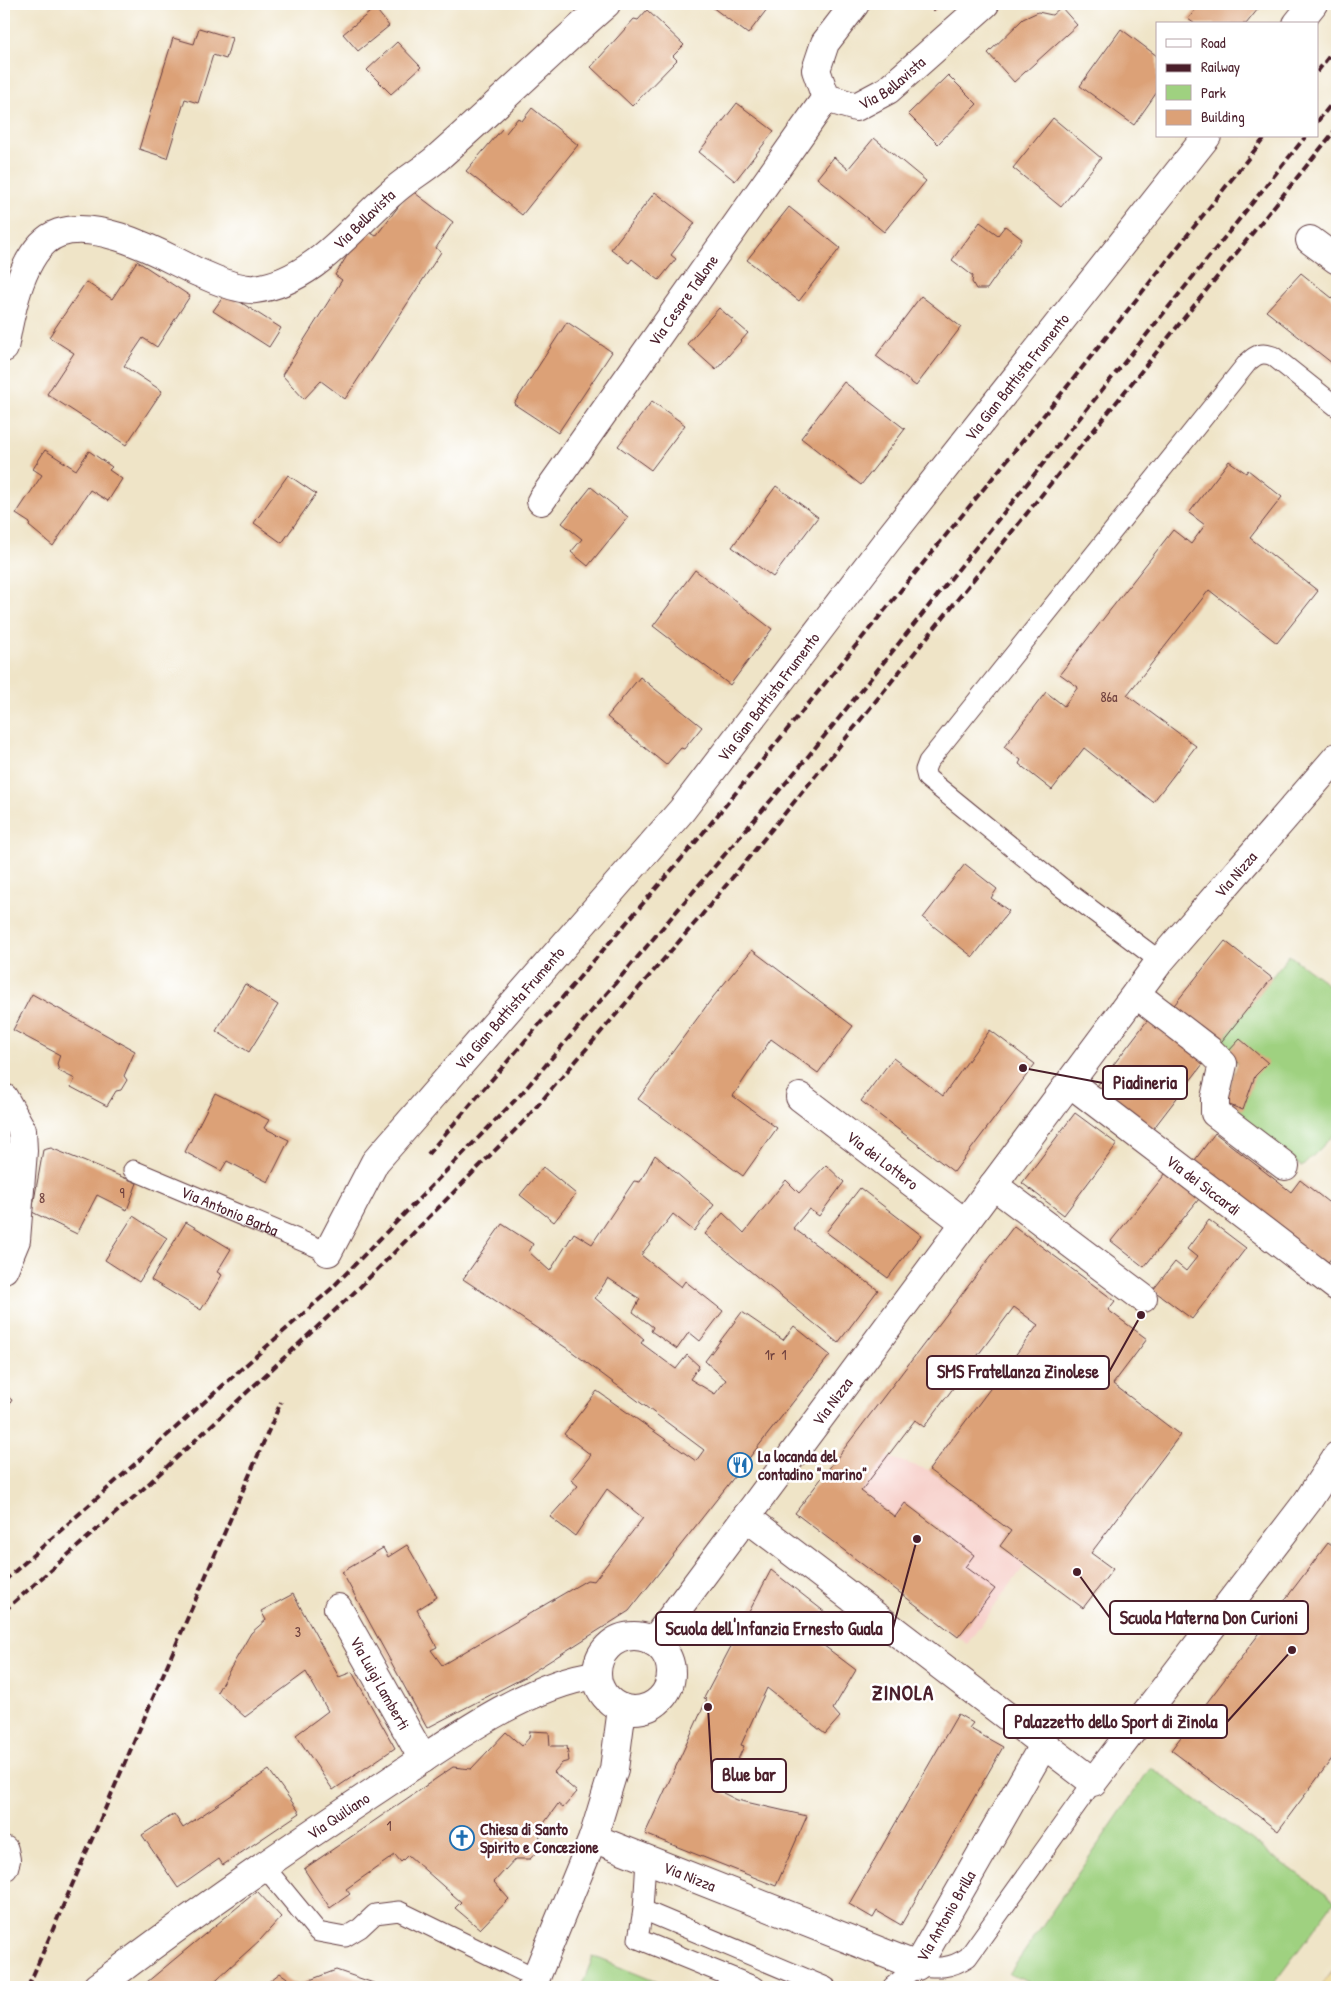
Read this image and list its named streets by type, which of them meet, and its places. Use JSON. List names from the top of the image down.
{
  "streets": {
    "street": [
      "Via Bellavista",
      "Via Cesare Tallone",
      "Via Gian Battista Frumento",
      "Via Nizza",
      "Via dei Lottero",
      "Via dei Siccardi",
      "Via Luigi Lamberti",
      "Via Quiliano",
      "Via Antonio Brilla"
    ],
    "lane": ["Via Antonio Barba"]
  },
  "crossings": [
    ["Via Bellavista", "Via Cesare Tallone"],
    ["Via Gian Battista Frumento", "Via Antonio Barba"],
    ["Via Nizza", "Via dei Lottero"],
    ["Via Nizza", "Via dei Siccardi"],
    ["Via Nizza", "Via Quiliano"],
    ["Via Nizza", "Via Antonio Brilla"],
    ["Via Luigi Lamberti", "Via Quiliano"]
  ],
  "districts": ["ZINOLA"],
  "places": {
    "other": [
      "Piadineria",
      "SMS Fratellanza Zinolese",
      "Scuola dell'Infanzia Ernesto Guala",
      "Scuola Materna Don Curioni",
      "Palazzetto dello Sport di Zinola",
      "Blue bar"
    ],
    "restaurant": ["La locanda del contadino \"marino\""],
    "church": ["Chiesa di Santo Spirito e Concezione"]
  },
  "house_numbers": [
    "86a",
    "9",
    "8",
    "1r",
    "1",
    "3",
    "1"
  ],
  "legend": [
    "Road",
    "Railway",
    "Park",
    "Building"
  ]
}
